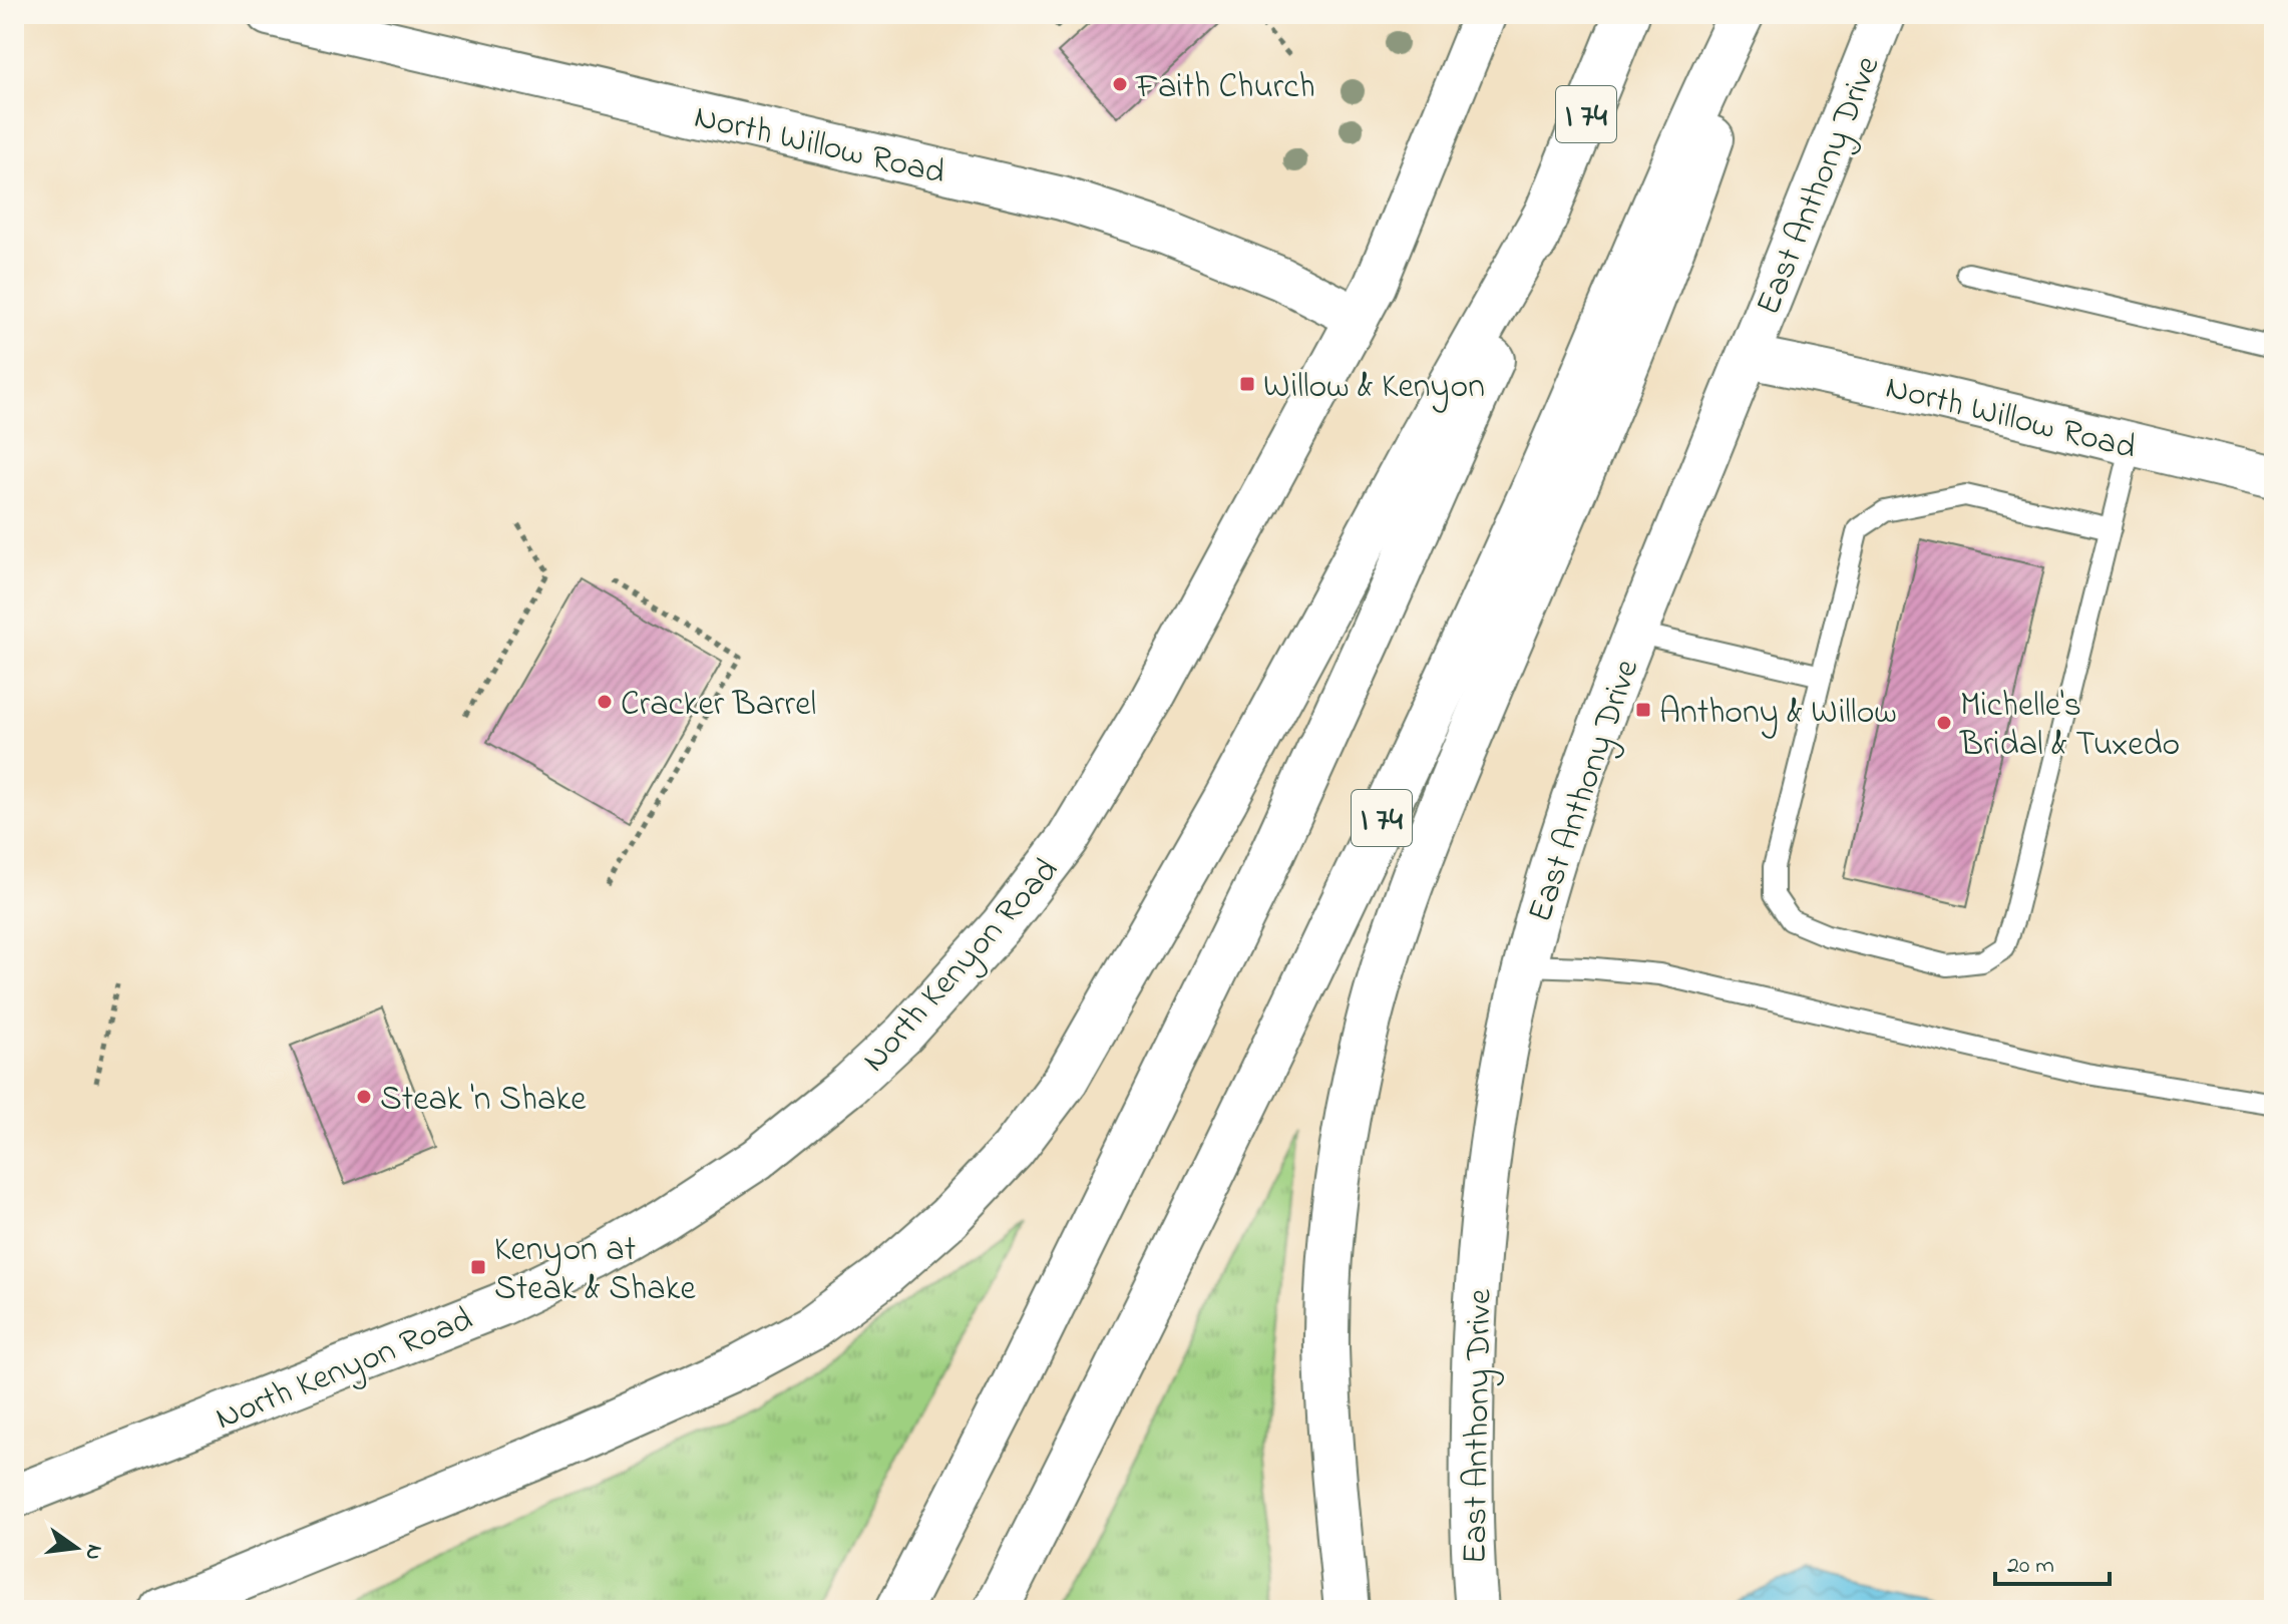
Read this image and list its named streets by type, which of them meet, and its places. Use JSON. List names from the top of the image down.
{
  "streets": {
    "highway": ["I 74"],
    "street": ["North Willow Road", "East Anthony Drive", "North Kenyon Road"]
  },
  "crossings": [
    ["North Willow Road", "East Anthony Drive"],
    ["North Willow Road", "North Kenyon Road"]
  ],
  "places": {
    "other": [
      "Faith Church",
      "Cracker Barrel",
      "Michelle's Bridal & Tuxedo",
      "Steak 'n Shake"
    ],
    "transit": ["Willow & Kenyon", "Anthony & Willow", "Kenyon at Steak & Shake"]
  },
  "scale_bar": "20 m",
  "north": "right"
}
